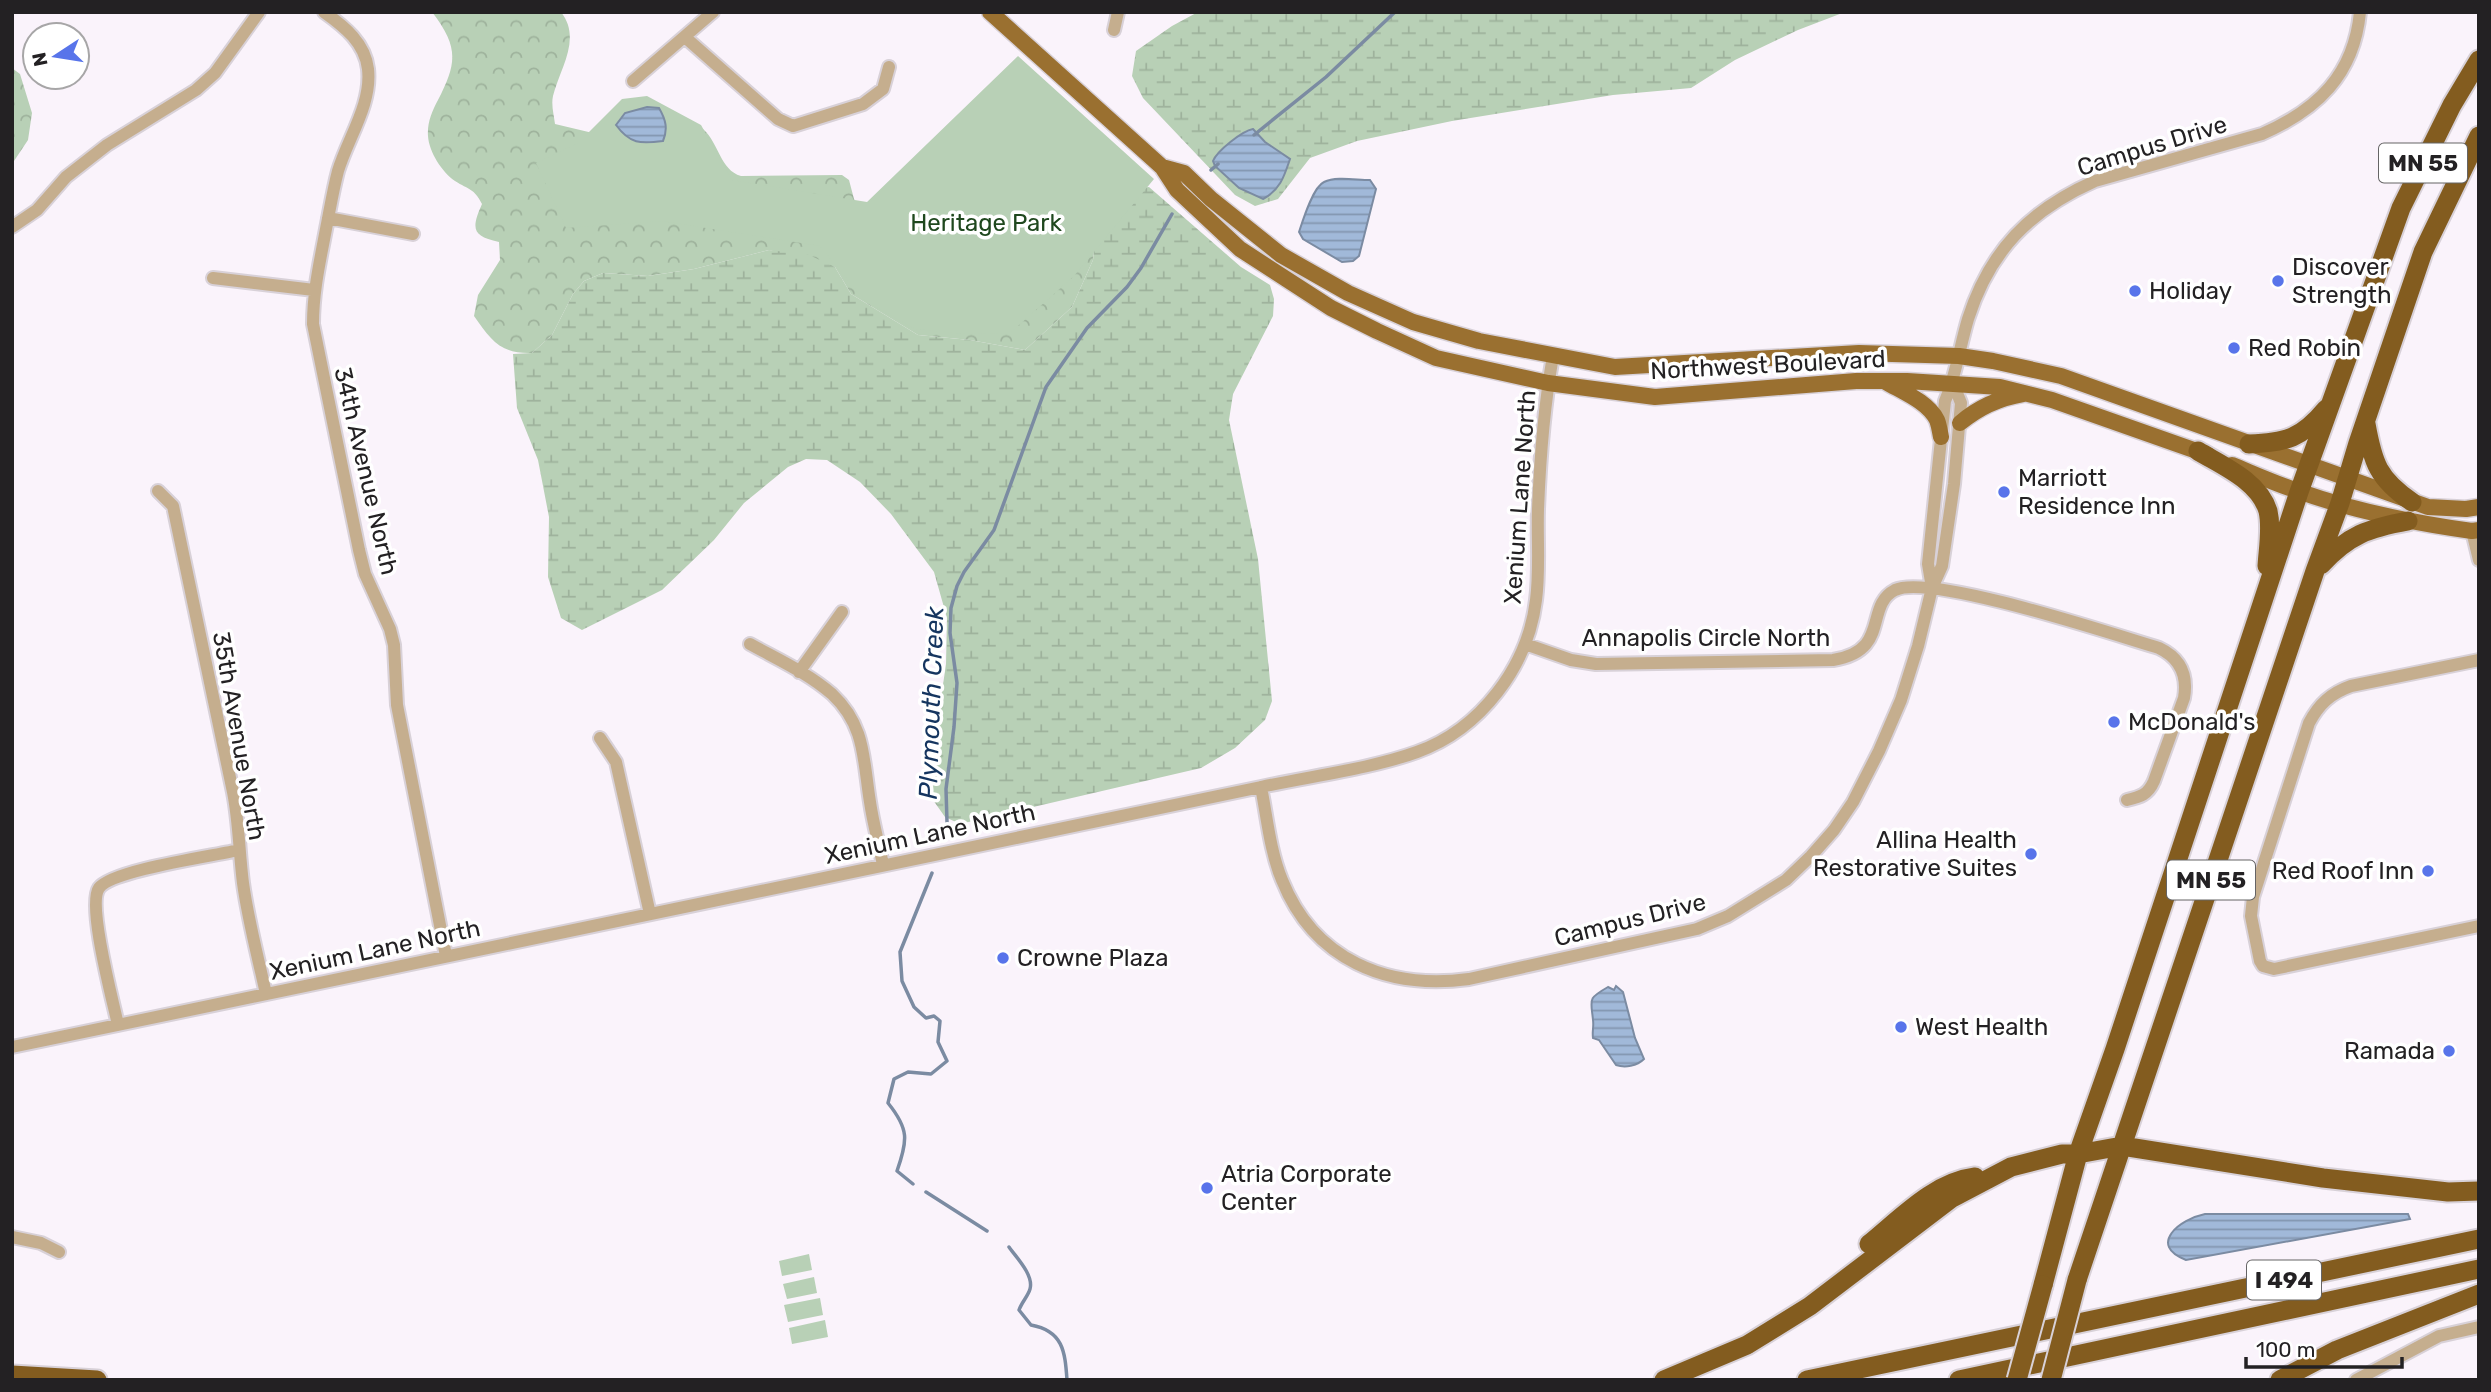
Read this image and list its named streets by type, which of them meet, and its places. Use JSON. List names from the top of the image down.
{
  "streets": {
    "highway": ["MN 55", "I 494"],
    "main road": ["Northwest Boulevard"],
    "street": [
      "Campus Drive",
      "34th Avenue North",
      "Xenium Lane North",
      "Annapolis Circle North",
      "35th Avenue North"
    ]
  },
  "crossings": [
    ["Campus Drive", "Northwest Boulevard"],
    ["Campus Drive", "Xenium Lane North"],
    ["Campus Drive", "Annapolis Circle North"],
    ["MN 55", "Northwest Boulevard"],
    ["Northwest Boulevard", "Xenium Lane North"],
    ["34th Avenue North", "Xenium Lane North"],
    ["Xenium Lane North", "Annapolis Circle North"],
    ["Xenium Lane North", "35th Avenue North"]
  ],
  "water": ["Plymouth Creek"],
  "parks": ["Heritage Park"],
  "places": [
    "Discover Strength",
    "Holiday",
    "Red Robin",
    "Marriott Residence Inn",
    "McDonald's",
    "Allina Health Restorative Suites",
    "Red Roof Inn",
    "Crowne Plaza",
    "West Health",
    "Ramada",
    "Atria Corporate Center"
  ],
  "scale_bar": "100 m",
  "north": "left"
}
